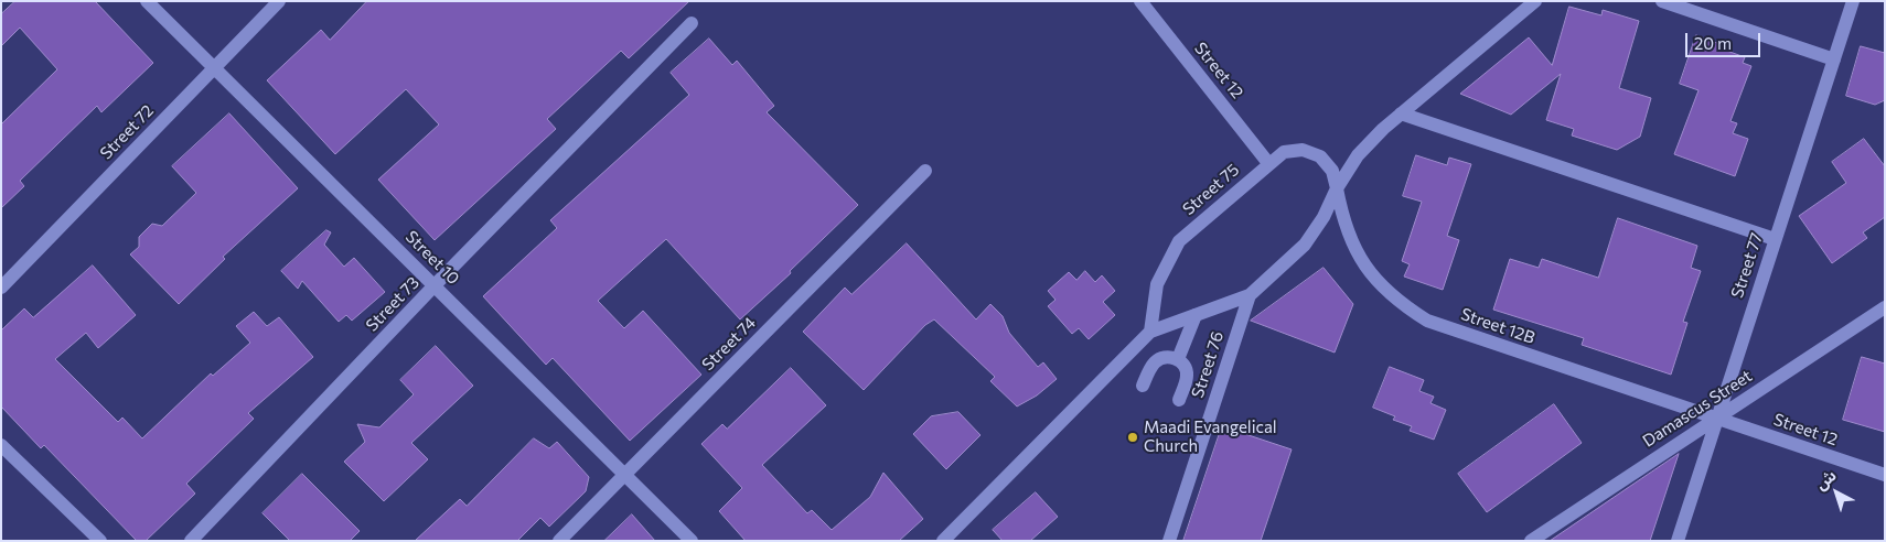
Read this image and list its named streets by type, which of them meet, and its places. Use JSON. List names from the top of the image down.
{
  "streets": {
    "street": [
      "Street 12",
      "Street 72",
      "Street 75",
      "Street 10",
      "Street 77",
      "Street 73",
      "Street 12B",
      "Street 74",
      "Street 76",
      "Damascus Street"
    ]
  },
  "crossings": [
    ["Street 12", "Street 75"],
    ["Street 12", "Street 77"],
    ["Street 12", "Street 12B"],
    ["Street 12", "Damascus Street"],
    ["Street 72", "Street 10"],
    ["Street 75", "Street 12B"],
    ["Street 10", "Street 73"],
    ["Street 10", "Street 74"],
    ["Street 77", "Street 12B"],
    ["Street 77", "Damascus Street"],
    ["Street 12B", "Damascus Street"]
  ],
  "places": ["Maadi Evangelical Church"],
  "scale_bar": "20 m",
  "north": "top left"
}
